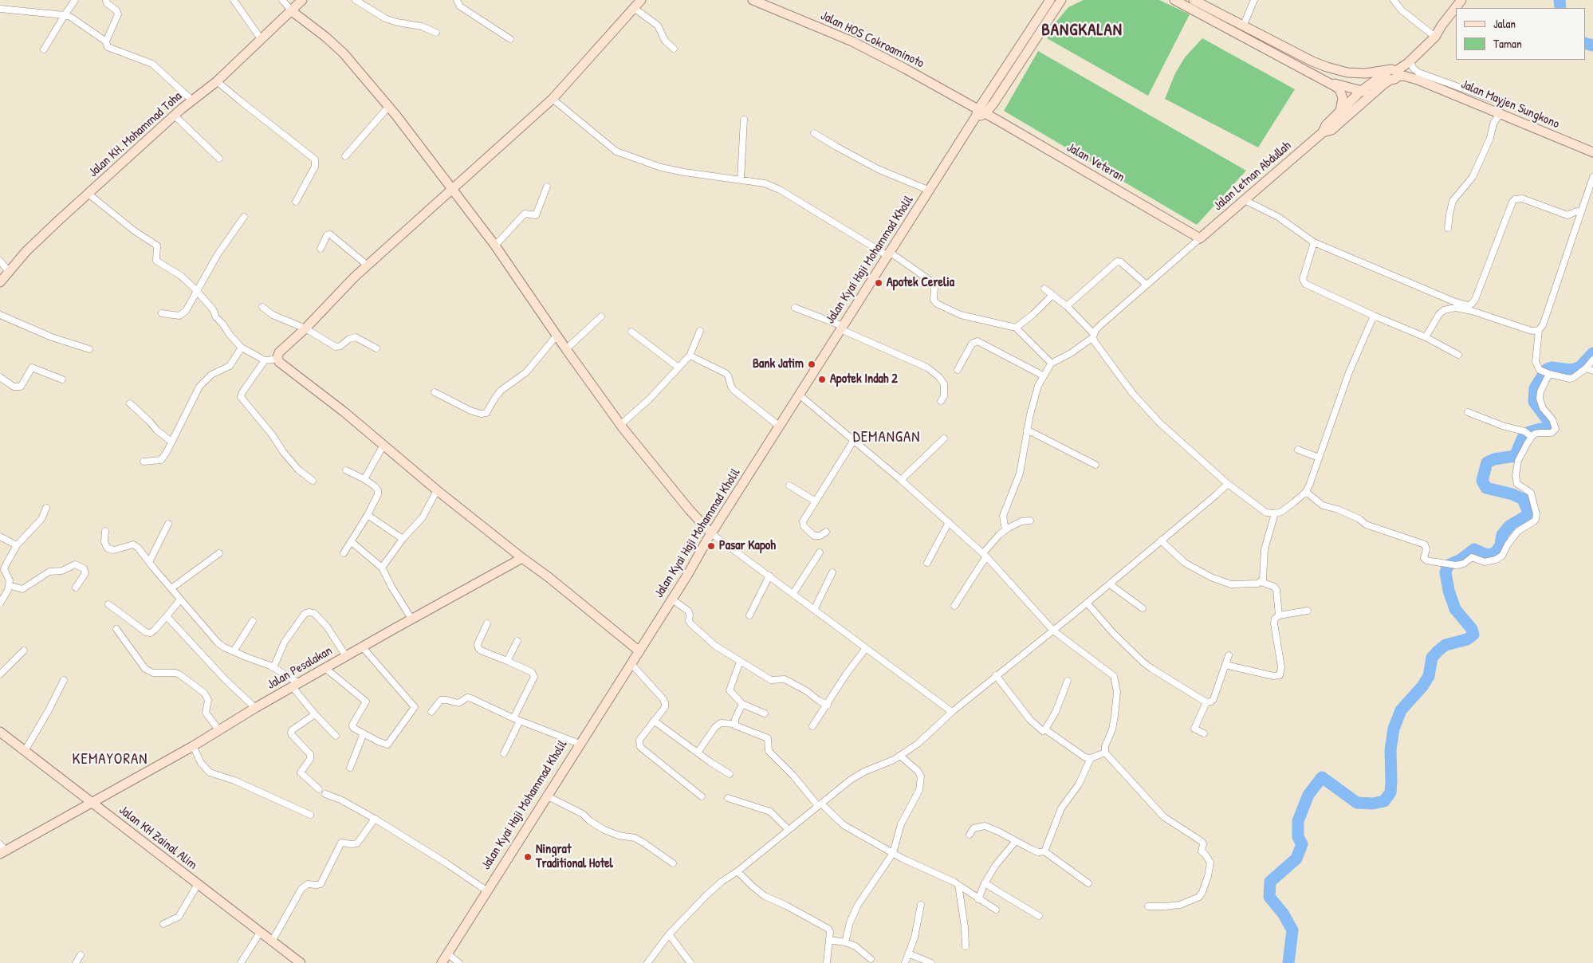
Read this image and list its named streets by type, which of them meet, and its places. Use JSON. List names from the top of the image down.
{
  "streets": {
    "street": [
      "Jalan HOS Cokroaminoto",
      "Jalan Mayjen Sungkono",
      "Jalan KH. Mohammad Toha",
      "Jalan Veteran",
      "Jalan Letnan Abdullah",
      "Jalan Kyai Haji Mohammad Kholil",
      "Jalan Pesalakan",
      "Jalan KH Zainal Alim"
    ]
  },
  "crossings": [
    ["Jalan HOS Cokroaminoto", "Jalan Veteran"],
    ["Jalan HOS Cokroaminoto", "Jalan Kyai Haji Mohammad Kholil"],
    ["Jalan Mayjen Sungkono", "Jalan Letnan Abdullah"],
    ["Jalan Veteran", "Jalan Letnan Abdullah"],
    ["Jalan Veteran", "Jalan Kyai Haji Mohammad Kholil"],
    ["Jalan Pesalakan", "Jalan KH Zainal Alim"]
  ],
  "districts": ["BANGKALAN", "DEMANGAN", "KEMAYORAN"],
  "places": [
    "Apotek Cerelia",
    "Bank Jatim",
    "Apotek Indah 2",
    "Pasar Kapoh",
    "Ningrat Traditional Hotel"
  ],
  "legend": ["Jalan", "Taman"]
}
